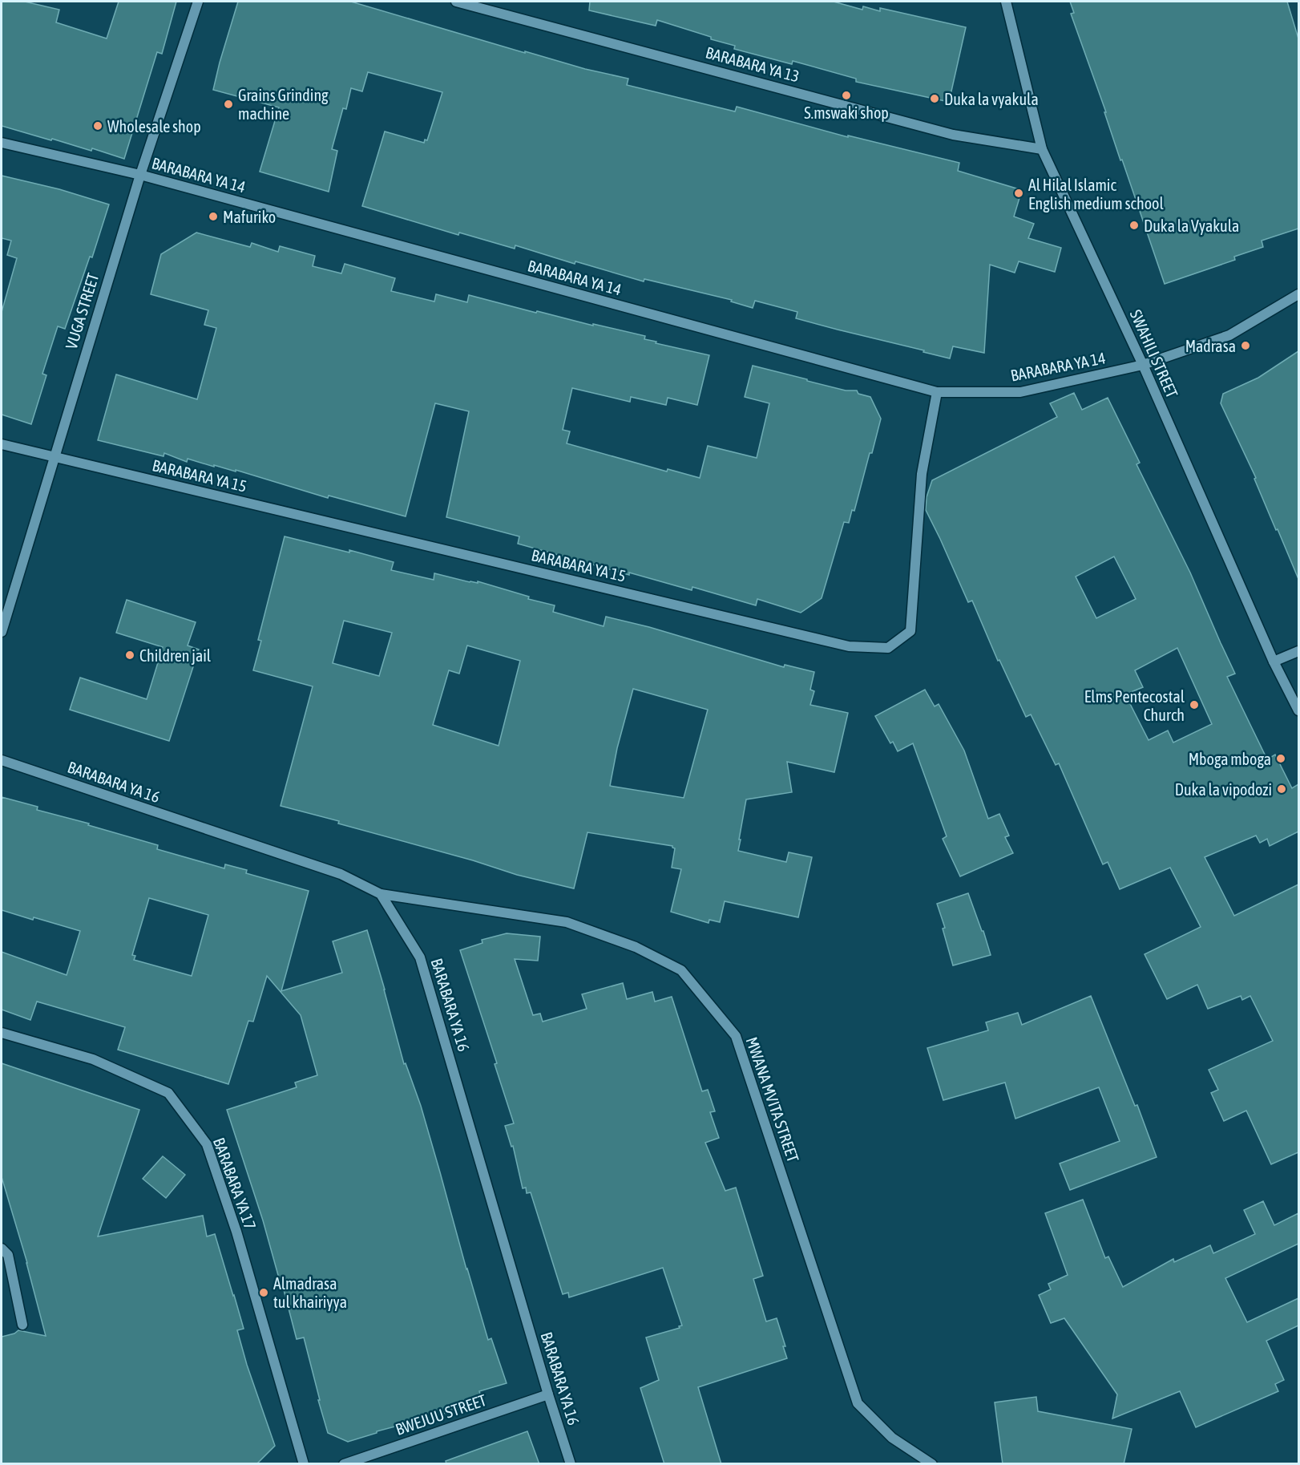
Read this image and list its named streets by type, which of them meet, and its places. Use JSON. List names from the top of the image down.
{
  "streets": {
    "street": [
      "BARABARA YA 13",
      "BARABARA YA 14",
      "VUGA STREET",
      "SWAHILI STREET",
      "BARABARA YA 15",
      "BARABARA YA 16",
      "MWANA MVITA STREET",
      "BARABARA YA 17",
      "BWEJUU STREET"
    ]
  },
  "crossings": [
    ["BARABARA YA 13", "SWAHILI STREET"],
    ["BARABARA YA 14", "VUGA STREET"],
    ["BARABARA YA 14", "SWAHILI STREET"],
    ["BARABARA YA 14", "BARABARA YA 15"],
    ["VUGA STREET", "BARABARA YA 15"],
    ["BARABARA YA 16", "MWANA MVITA STREET"],
    ["BARABARA YA 16", "BWEJUU STREET"]
  ],
  "places": [
    "S.mswaki shop",
    "Duka la vyakula",
    "Grains Grinding machine",
    "Wholesale shop",
    "Al Hilal Islamic English medium school",
    "Mafuriko",
    "Duka la Vyakula",
    "Madrasa",
    "Children jail",
    "Elms Pentecostal Church",
    "Mboga mboga",
    "Duka la vipodozi",
    "Almadrasa tul khairiyya"
  ]
}
